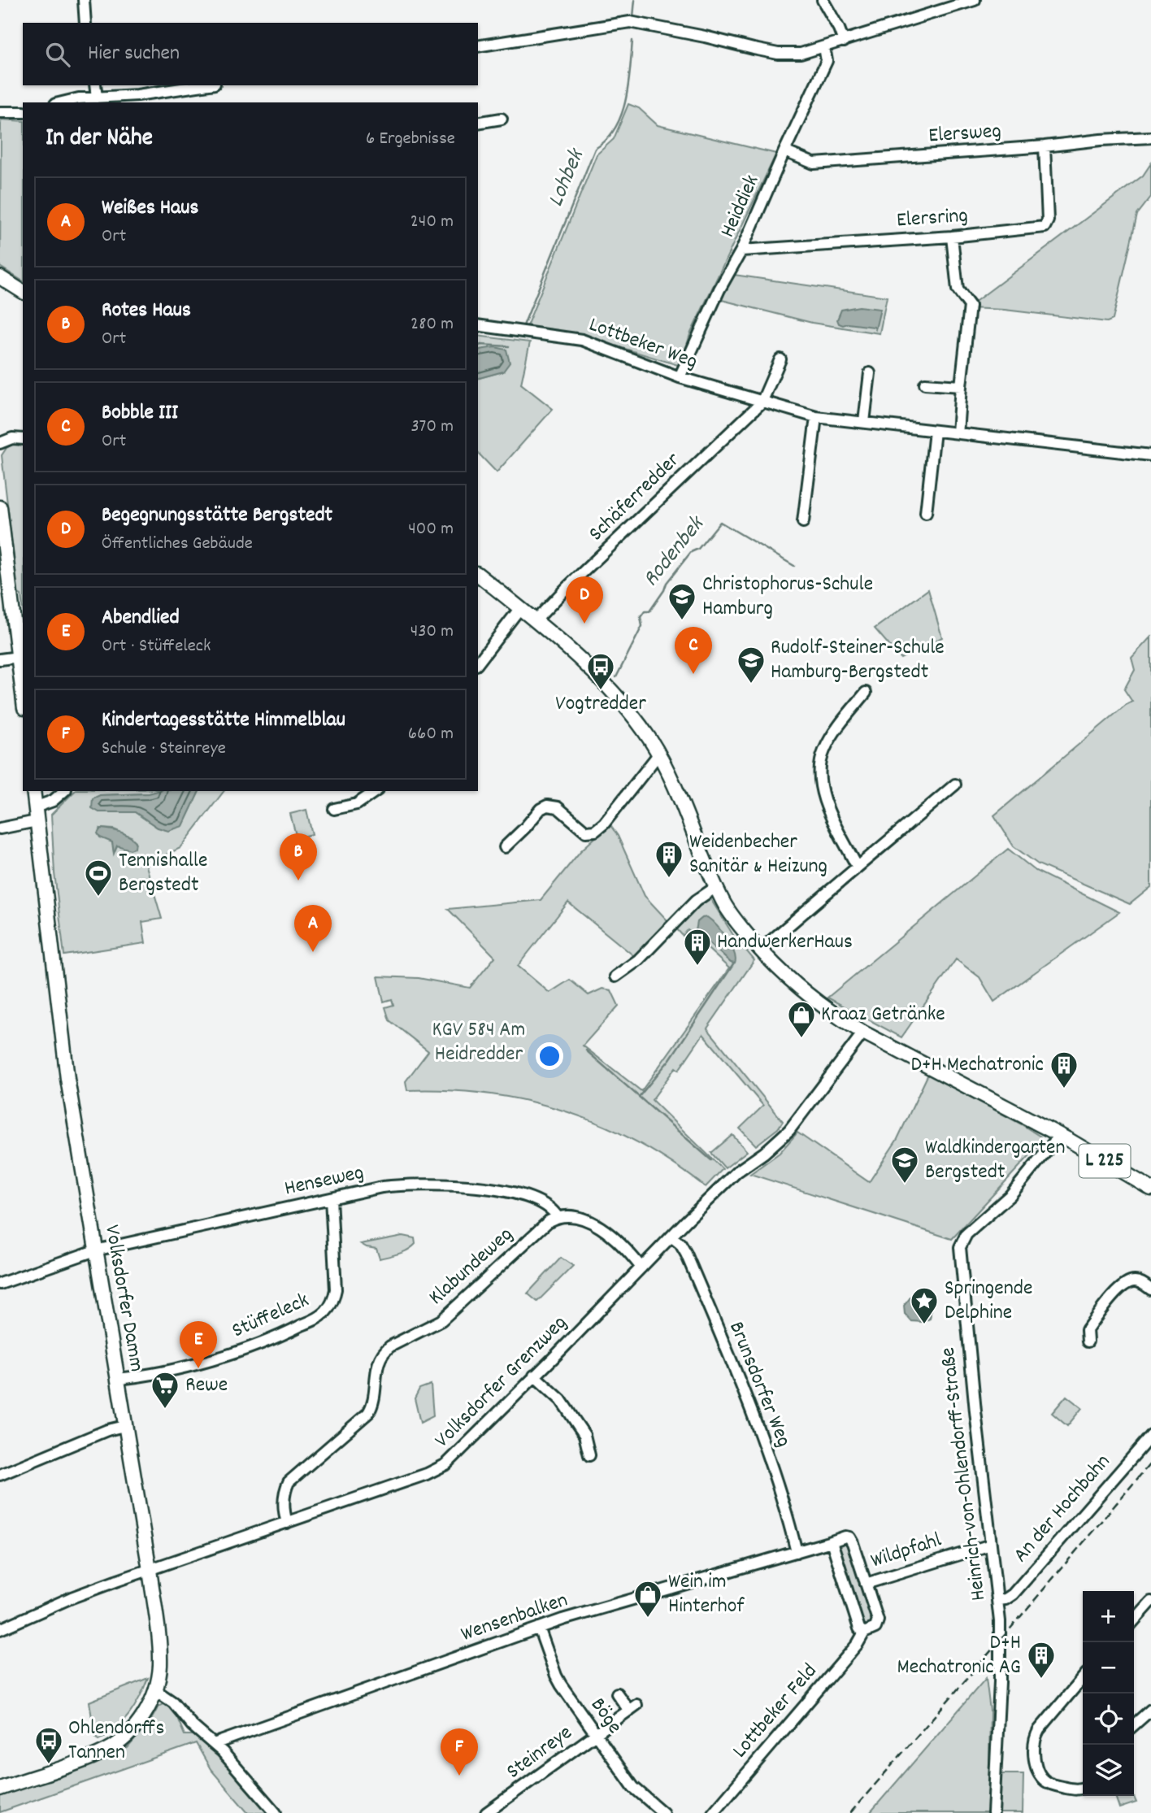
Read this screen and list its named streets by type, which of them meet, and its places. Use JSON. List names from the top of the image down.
{
  "streets": {
    "main road": ["L 225", "Volksdorfer Damm"],
    "street": [
      "Elersweg",
      "Heiddiek",
      "Elersring",
      "Lottbeker Weg",
      "Schäferredder",
      "Henseweg",
      "Klabundeweg",
      "Stüffeleck",
      "Volksdorfer Grenzweg",
      "Brunsdorfer Weg",
      "Heinrich-von-Ohlendorff-Straße",
      "An der Hochbahn",
      "Wildpfahl",
      "Wensenbalken",
      "Lottbeker Feld",
      "Böge",
      "Steinreye"
    ]
  },
  "crossings": [
    ["Elersweg", "Heiddiek"],
    ["Elersweg", "Elersring"],
    ["Heiddiek", "Elersring"],
    ["Heiddiek", "Lottbeker Weg"],
    ["Lottbeker Weg", "Schäferredder"],
    ["L 225", "Heinrich-von-Ohlendorff-Straße"],
    ["Henseweg", "Klabundeweg"],
    ["Henseweg", "Volksdorfer Damm"],
    ["Henseweg", "Stüffeleck"],
    ["Klabundeweg", "Volksdorfer Grenzweg"],
    ["Volksdorfer Damm", "Stüffeleck"],
    ["Volksdorfer Damm", "Volksdorfer Grenzweg"],
    ["Volksdorfer Grenzweg", "Brunsdorfer Weg"],
    ["Brunsdorfer Weg", "Wensenbalken"],
    ["Heinrich-von-Ohlendorff-Straße", "An der Hochbahn"],
    ["Heinrich-von-Ohlendorff-Straße", "Wildpfahl"],
    ["Wildpfahl", "Lottbeker Feld"],
    ["Wensenbalken", "Böge"],
    ["Böge", "Steinreye"]
  ],
  "water": ["Lohbek", "Rodenbek"],
  "parks": ["KGV 584 Am Heidredder"],
  "places": {
    "school or university": ["Christophorus-Schule Hamburg", "Rudolf-Steiner-Schule Hamburg-Bergstedt", "Waldkindergarten Bergstedt"],
    "bus stop": ["Vogtredder", "Ohlendorffs Tannen"],
    "building": [
      "Weidenbecher Sanitär & Heizung",
      "HandwerkerHaus",
      "D+H Mechatronic",
      "D+H Mechatronic AG"
    ],
    "sports": ["Tennishalle Bergstedt"],
    "shop": ["Kraaz Getränke", "Wein im Hinterhof"],
    "place": ["Springende Delphine"],
    "supermarket": ["Rewe"]
  },
  "page": {
    "search": "Hier suchen",
    "heading": ["In der Nähe", "6 Ergebnisse"],
    "list": [
      {
        "mark": "A",
        "name": "Weißes Haus",
        "note": "Ort",
        "value": "240 m"
      },
      {
        "mark": "B",
        "name": "Rotes Haus",
        "note": "Ort",
        "value": "280 m"
      },
      {
        "mark": "C",
        "name": "Bobble III",
        "note": "Ort",
        "value": "370 m"
      },
      {
        "mark": "D",
        "name": "Begegnungsstätte Bergstedt",
        "note": "Öffentliches Gebäude",
        "value": "400 m"
      },
      {
        "mark": "E",
        "name": "Abendlied",
        "note": "Ort · Stüffeleck",
        "value": "430 m"
      },
      {
        "mark": "F",
        "name": "Kindertagesstätte Himmelblau",
        "note": "Schule · Steinreye",
        "value": "660 m"
      }
    ],
    "pins": [
      "D",
      "C",
      "B",
      "A",
      "E",
      "F"
    ],
    "map_buttons": ["+", "−"]
  }
}
